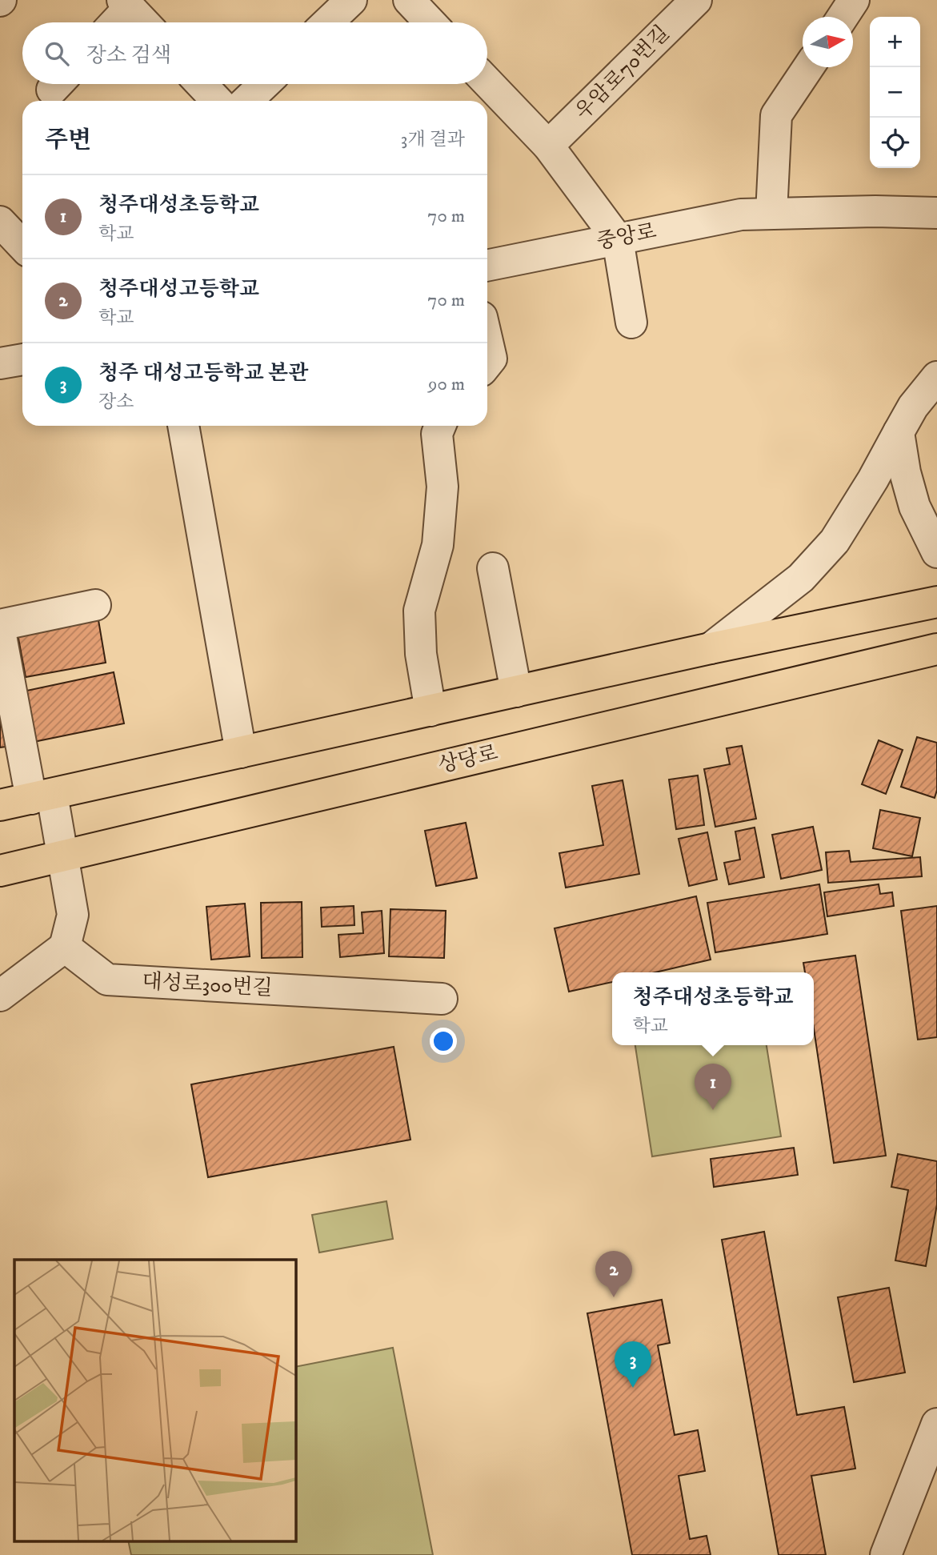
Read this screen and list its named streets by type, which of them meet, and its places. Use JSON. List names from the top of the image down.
{
  "streets": {
    "main road": ["상당로"],
    "street": ["우암로70번길", "중앙로", "대성로300번길"]
  },
  "north": "right",
  "page": {
    "map_buttons": ["+", "−"],
    "search": "장소 검색",
    "heading": ["주변", "3개 결과"],
    "list": [
      {
        "mark": "1",
        "name": "청주대성초등학교",
        "note": "학교",
        "value": "70 m"
      },
      {
        "mark": "2",
        "name": "청주대성고등학교",
        "note": "학교",
        "value": "70 m"
      },
      {
        "mark": "3",
        "name": "청주 대성고등학교 본관",
        "note": "장소",
        "value": "90 m"
      }
    ],
    "popup": ["청주대성초등학교", "학교"],
    "pins": ["1", "2", "3"]
  }
}
